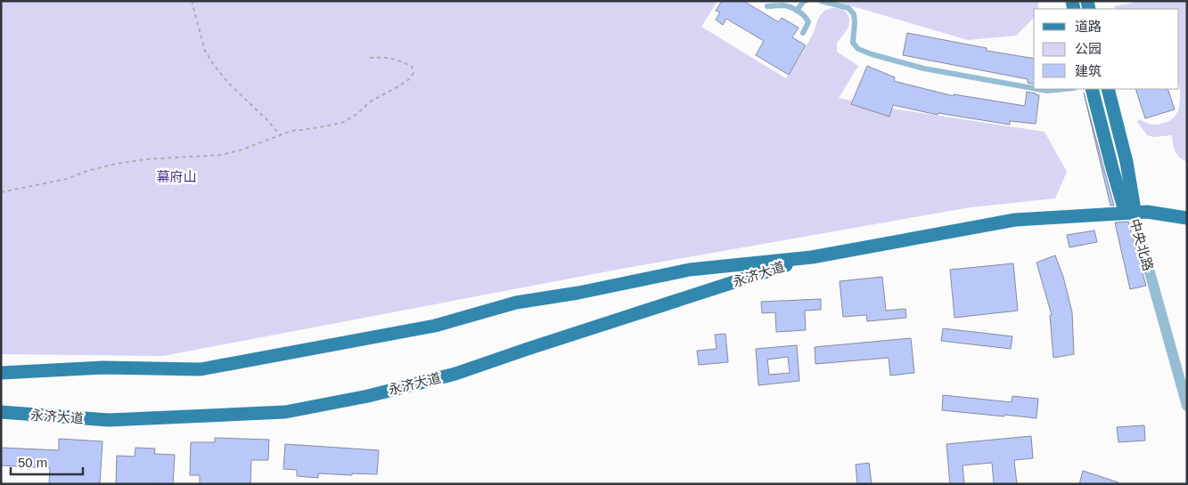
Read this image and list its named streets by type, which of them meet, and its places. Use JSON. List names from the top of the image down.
{
  "streets": {
    "main road": ["中央北路", "永济大道"]
  },
  "crossings": [
    ["中央北路", "永济大道"]
  ],
  "parks": ["幕府山"],
  "legend": ["道路", "公园", "建筑"],
  "scale_bar": "50 m"
}
